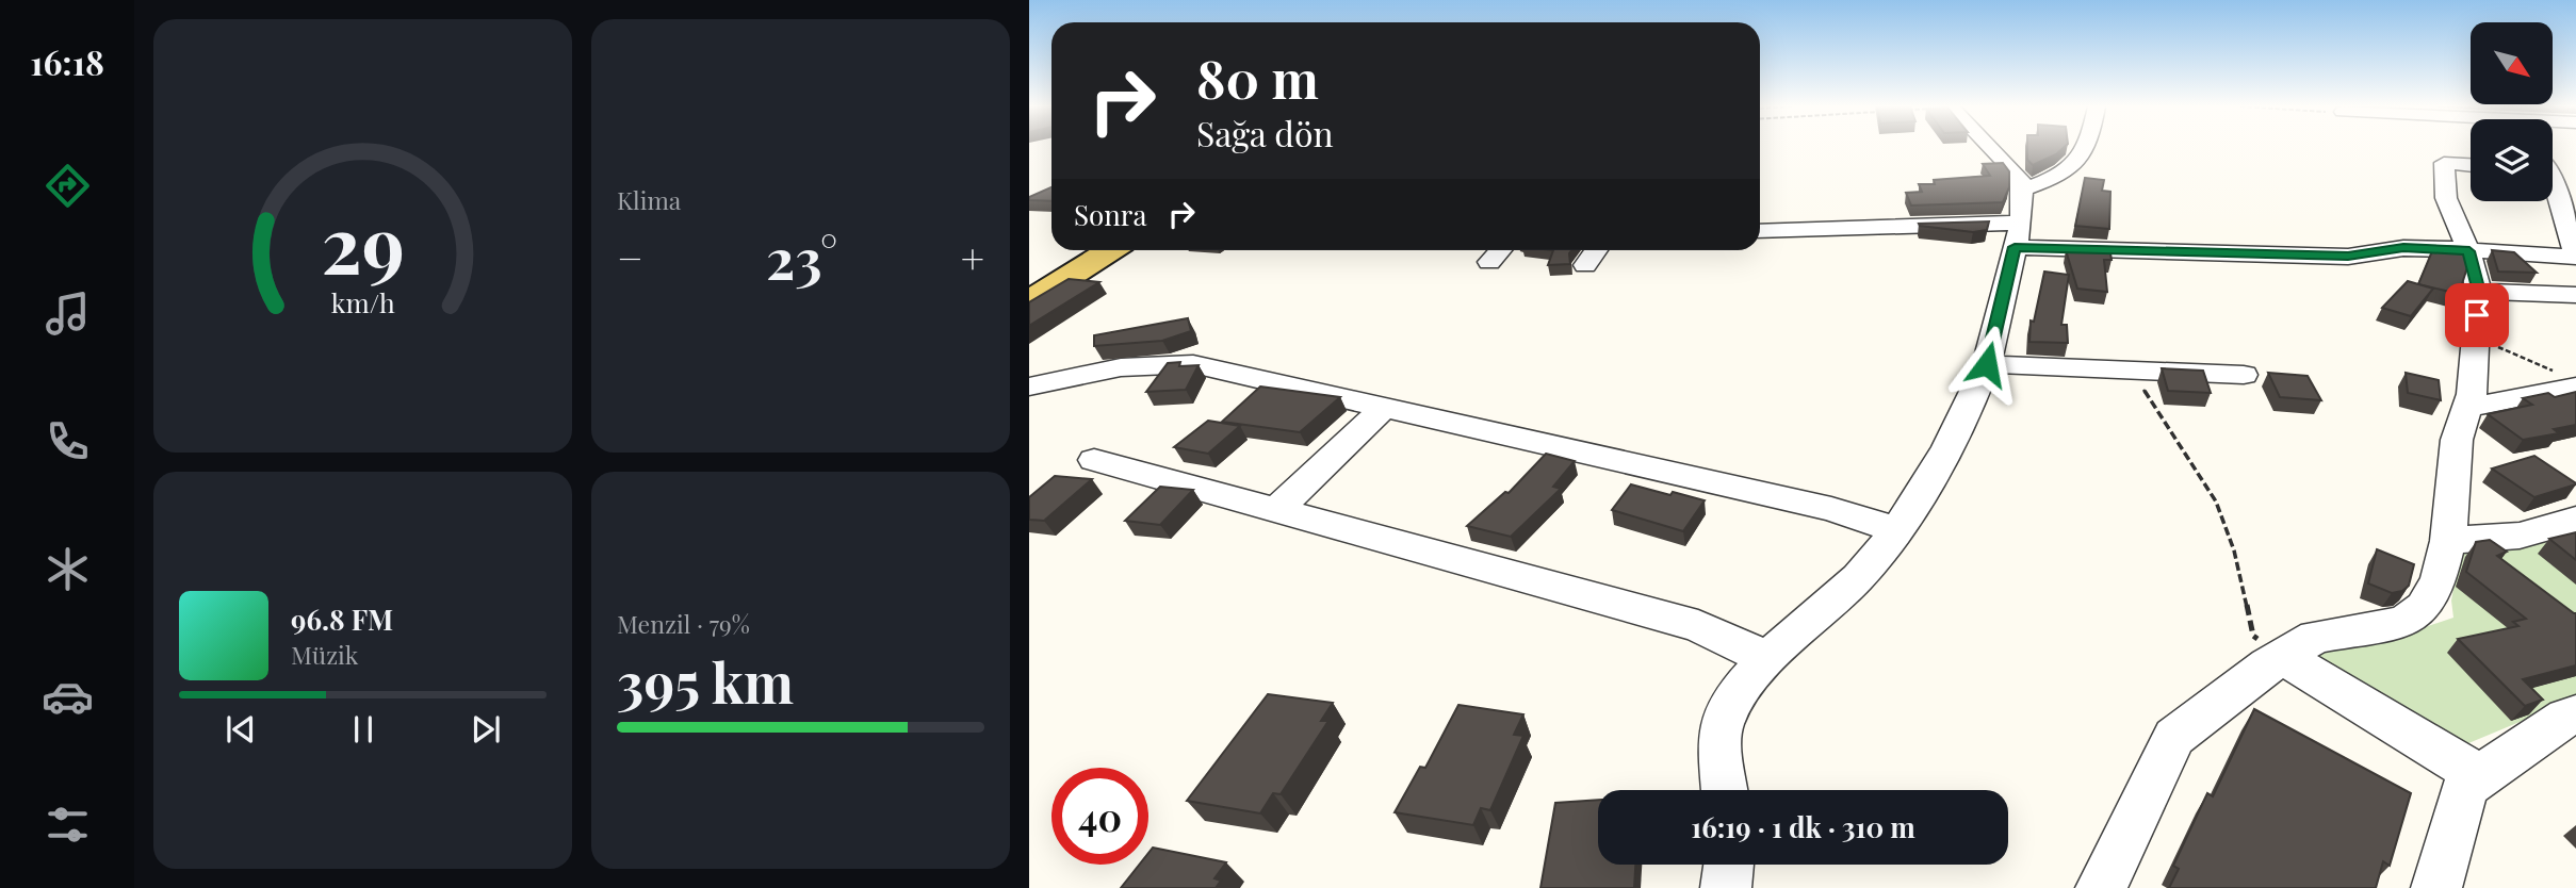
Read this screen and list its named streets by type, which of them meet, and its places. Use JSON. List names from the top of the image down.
{
  "north": "bottom right",
  "page": {
    "tabs": "16:18",
    "tile": [
      "Klima",
      ["Menzil · 79%", "395 km"]
    ],
    "turn": ["80 m", "Sağa dön"],
    "then": "Sonra",
    "heat": ["−", "23°", "+"],
    "song": ["96.8 FM", "Müzik"],
    "limit": "40",
    "trip": "16:19 · 1 dk · 310 m",
    "gauge": ["29", "km/h"]
  }
}
